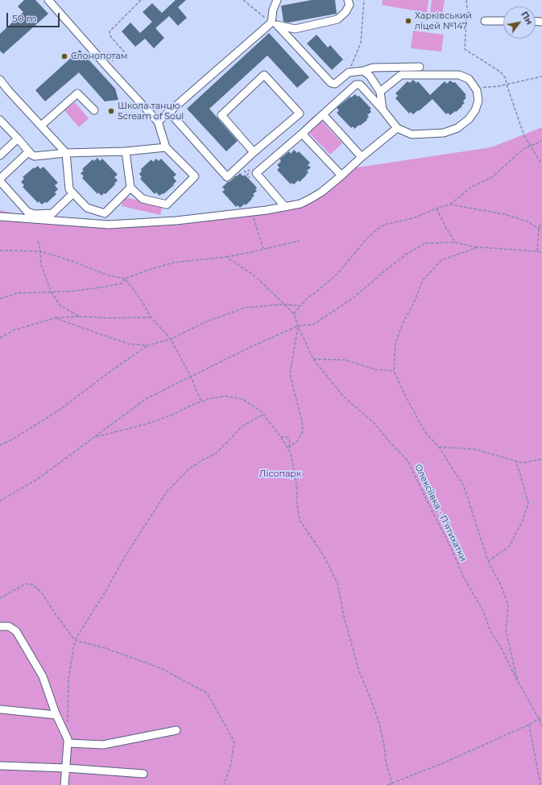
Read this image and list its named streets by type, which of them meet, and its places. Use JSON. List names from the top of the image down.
{
  "streets": {
    "path": ["Олексіївка - П'ятихатки"]
  },
  "parks": ["Лісопарк"],
  "places": ["Харківський ліцей №147", "Слонопотам", "Школа танцю Scream of Soul"],
  "scale_bar": "50 m",
  "north": "top right"
}
